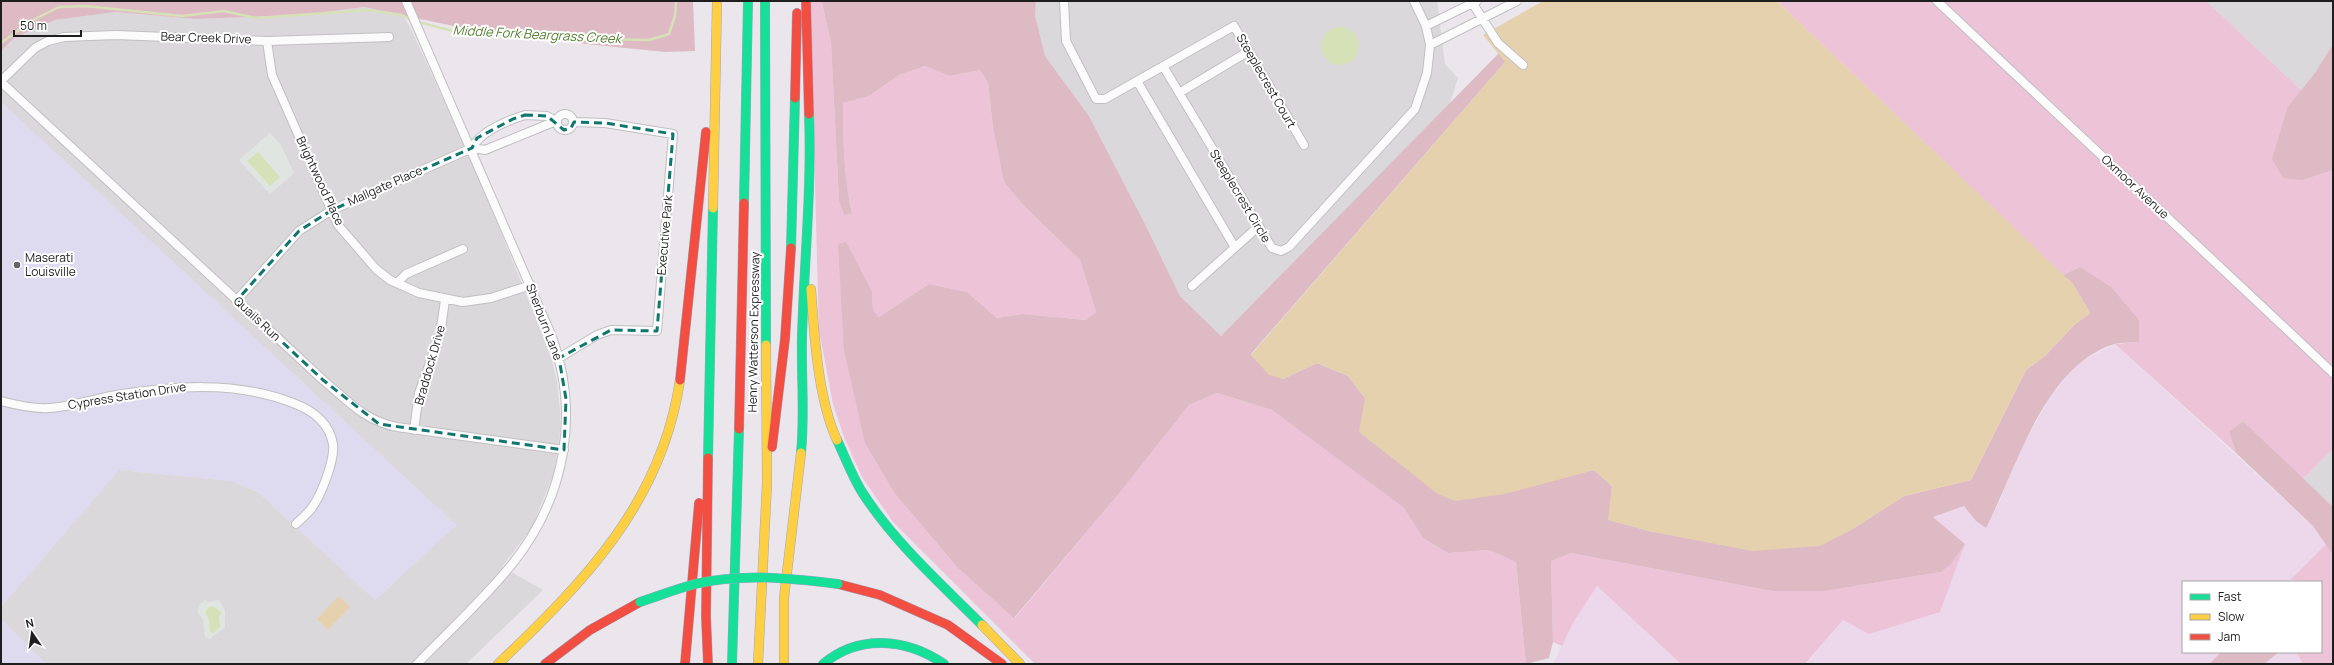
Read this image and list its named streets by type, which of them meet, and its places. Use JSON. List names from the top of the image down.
{
  "streets": {
    "highway": ["Henry Watterson Expressway"],
    "street": [
      "Bear Creek Drive",
      "Steeplecrest Court",
      "Brightwood Place",
      "Mallgate Place",
      "Oxmoor Avenue",
      "Steeplecrest Circle",
      "Executive Park",
      "Quails Run",
      "Sherburn Lane",
      "Braddock Drive",
      "Cypress Station Drive"
    ]
  },
  "crossings": [
    ["Bear Creek Drive", "Brightwood Place"],
    ["Bear Creek Drive", "Quails Run"],
    ["Steeplecrest Court", "Steeplecrest Circle"],
    ["Brightwood Place", "Mallgate Place"],
    ["Brightwood Place", "Sherburn Lane"],
    ["Brightwood Place", "Braddock Drive"],
    ["Mallgate Place", "Executive Park"],
    ["Mallgate Place", "Quails Run"],
    ["Mallgate Place", "Sherburn Lane"],
    ["Executive Park", "Sherburn Lane"],
    ["Quails Run", "Sherburn Lane"],
    ["Quails Run", "Braddock Drive"]
  ],
  "water": ["Middle Fork Beargrass Creek"],
  "places": ["Maserati Louisville"],
  "legend": ["Fast", "Slow", "Jam"],
  "scale_bar": "50 m",
  "north": "top"
}
